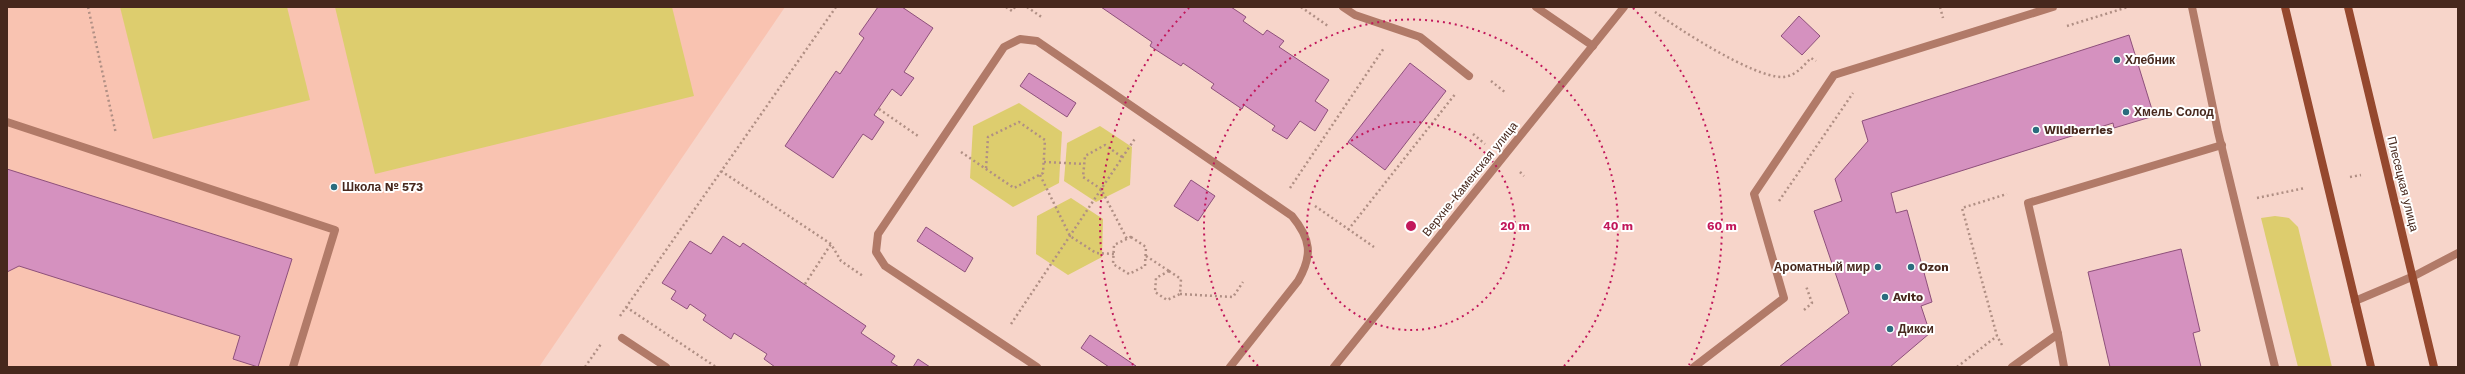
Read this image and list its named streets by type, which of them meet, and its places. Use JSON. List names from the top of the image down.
{
  "streets": {
    "street": ["Верхне-Каменская улица", "Плесецкая улица"]
  },
  "places": [
    "Хлебник",
    "Хмель Солод",
    "Wildberries",
    "Школа № 573",
    "Ароматный мир",
    "Ozon",
    "Avito",
    "Дикси"
  ],
  "rings": ["20 m", "40 m", "60 m"]
}
